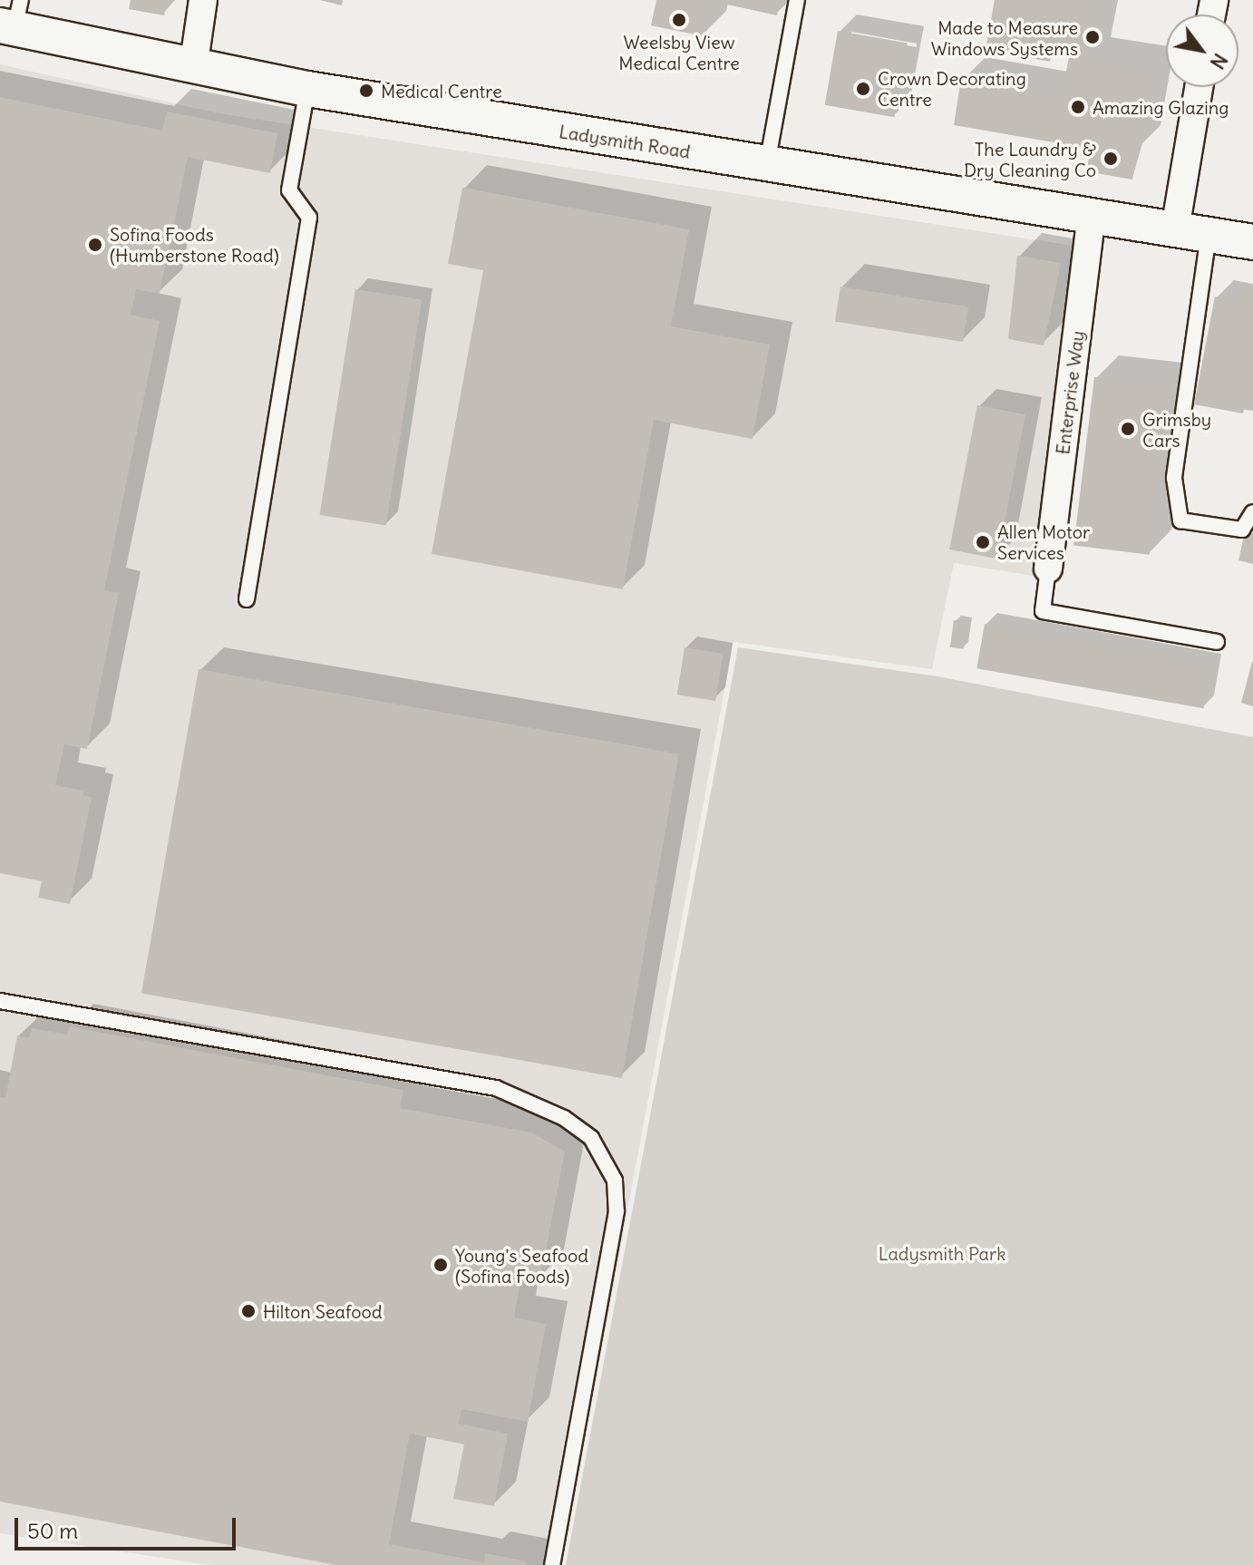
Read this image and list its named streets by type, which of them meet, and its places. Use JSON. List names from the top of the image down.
{
  "streets": {
    "street": ["Ladysmith Road", "Enterprise Way"]
  },
  "crossings": [
    ["Ladysmith Road", "Enterprise Way"]
  ],
  "parks": ["Ladysmith Park"],
  "places": [
    "Weelsby View Medical Centre",
    "Made to Measure Windows Systems",
    "Crown Decorating Centre",
    "Medical Centre",
    "Amazing Glazing",
    "The Laundry & Dry Cleaning Co",
    "Sofina Foods (Humberstone Road)",
    "Grimsby Cars",
    "Allen Motor Services",
    "Young's Seafood (Sofina Foods)",
    "Hilton Seafood"
  ],
  "scale_bar": "50 m",
  "north": "bottom right"
}
